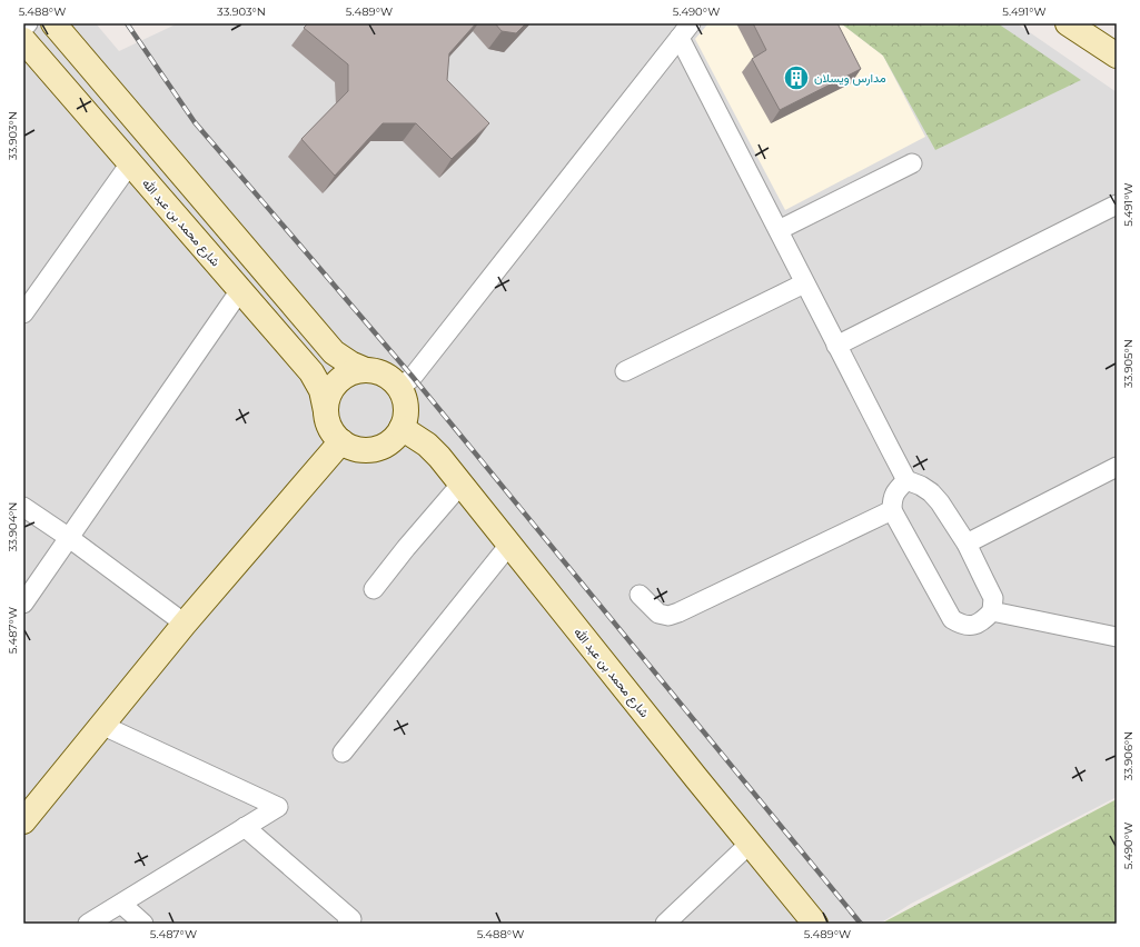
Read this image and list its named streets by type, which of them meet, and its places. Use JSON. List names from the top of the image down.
{
  "streets": {
    "street": ["شارع محمد بن عبد الله"]
  },
  "places": {
    "building": ["مدارس ويسلان"]
  },
  "coordinates": [
    "5.488°W",
    "33.903°N",
    "5.489°W",
    "5.490°W",
    "5.491°W",
    "33.905°N",
    "33.904°N",
    "5.487°W",
    "33.906°N"
  ]
}
